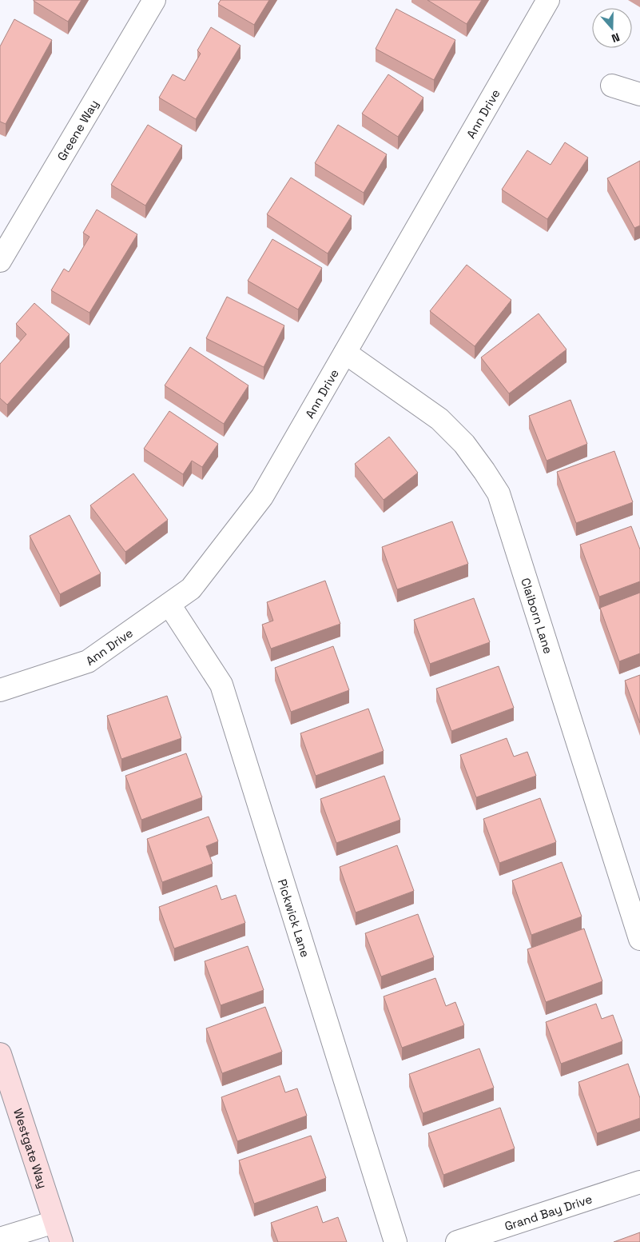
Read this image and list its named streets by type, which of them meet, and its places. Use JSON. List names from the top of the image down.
{
  "streets": {
    "street": [
      "Ann Drive",
      "Greene Way",
      "Claiborn Lane",
      "Pickwick Lane",
      "Westgate Way",
      "Grand Bay Drive"
    ]
  },
  "crossings": [
    ["Ann Drive", "Claiborn Lane"],
    ["Ann Drive", "Pickwick Lane"]
  ],
  "north": "bottom"
}
